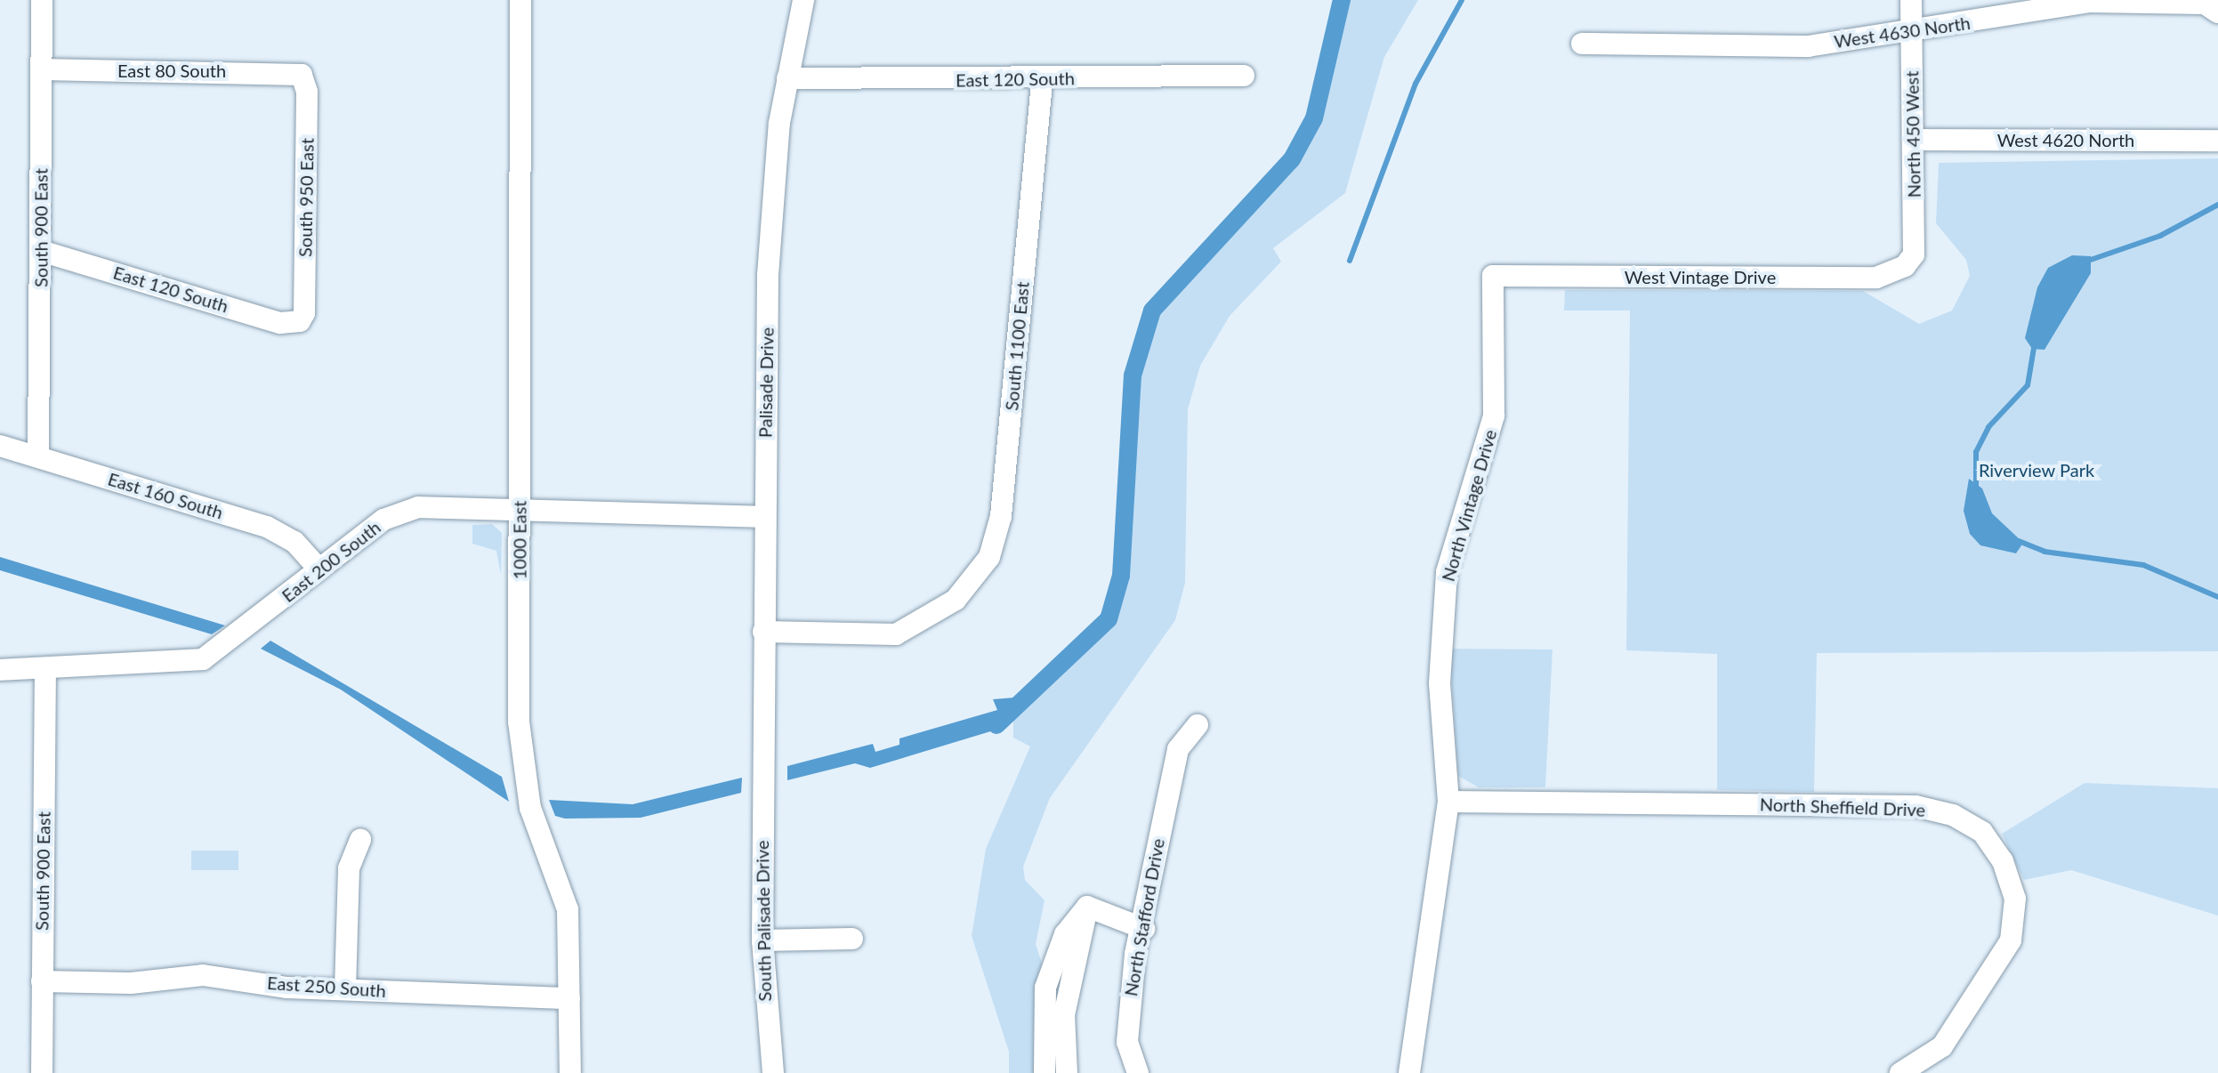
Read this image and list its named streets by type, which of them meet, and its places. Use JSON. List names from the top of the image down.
{
  "streets": {
    "street": [
      "West 4630 North",
      "East 80 South",
      "East 120 South",
      "North 450 West",
      "West 4620 North",
      "South 950 East",
      "South 900 East",
      "West Vintage Drive",
      "South 1100 East",
      "Palisade Drive",
      "East 160 South",
      "North Vintage Drive",
      "1000 East",
      "East 200 South",
      "North Sheffield Drive",
      "North Stafford Drive",
      "South Palisade Drive",
      "East 250 South"
    ]
  },
  "crossings": [
    ["West 4630 North", "North 450 West"],
    ["East 80 South", "South 950 East"],
    ["East 80 South", "South 900 East"],
    ["East 120 South", "South 950 East"],
    ["East 120 South", "South 900 East"],
    ["East 120 South", "South 1100 East"],
    ["East 120 South", "Palisade Drive"],
    ["North 450 West", "West 4620 North"],
    ["North 450 West", "West Vintage Drive"],
    ["South 900 East", "East 160 South"],
    ["South 900 East", "East 200 South"],
    ["South 900 East", "East 250 South"],
    ["West Vintage Drive", "North Vintage Drive"],
    ["South 1100 East", "Palisade Drive"],
    ["Palisade Drive", "East 200 South"],
    ["Palisade Drive", "South Palisade Drive"],
    ["East 160 South", "East 200 South"],
    ["North Vintage Drive", "North Sheffield Drive"],
    ["1000 East", "East 200 South"],
    ["1000 East", "East 250 South"]
  ],
  "parks": ["Riverview Park"]
}
